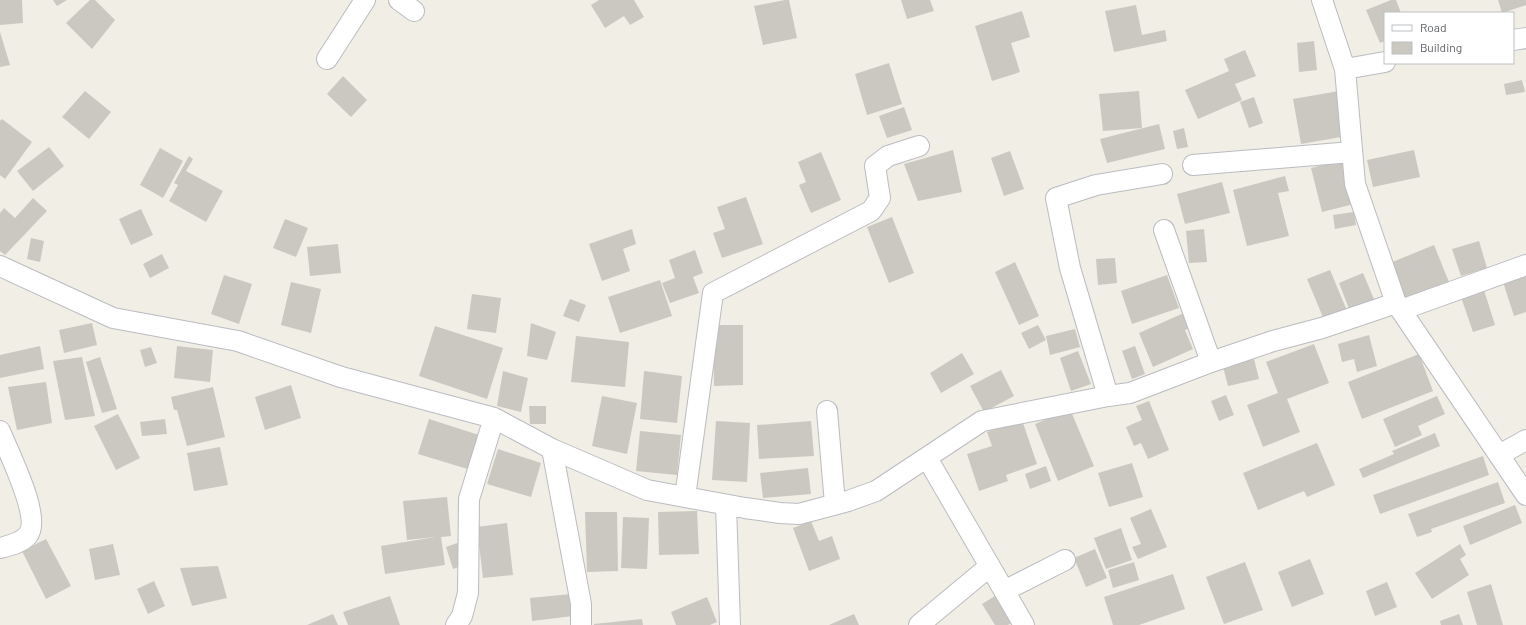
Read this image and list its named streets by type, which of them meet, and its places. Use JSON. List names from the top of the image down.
{
  "legend": ["Road", "Building"]
}
